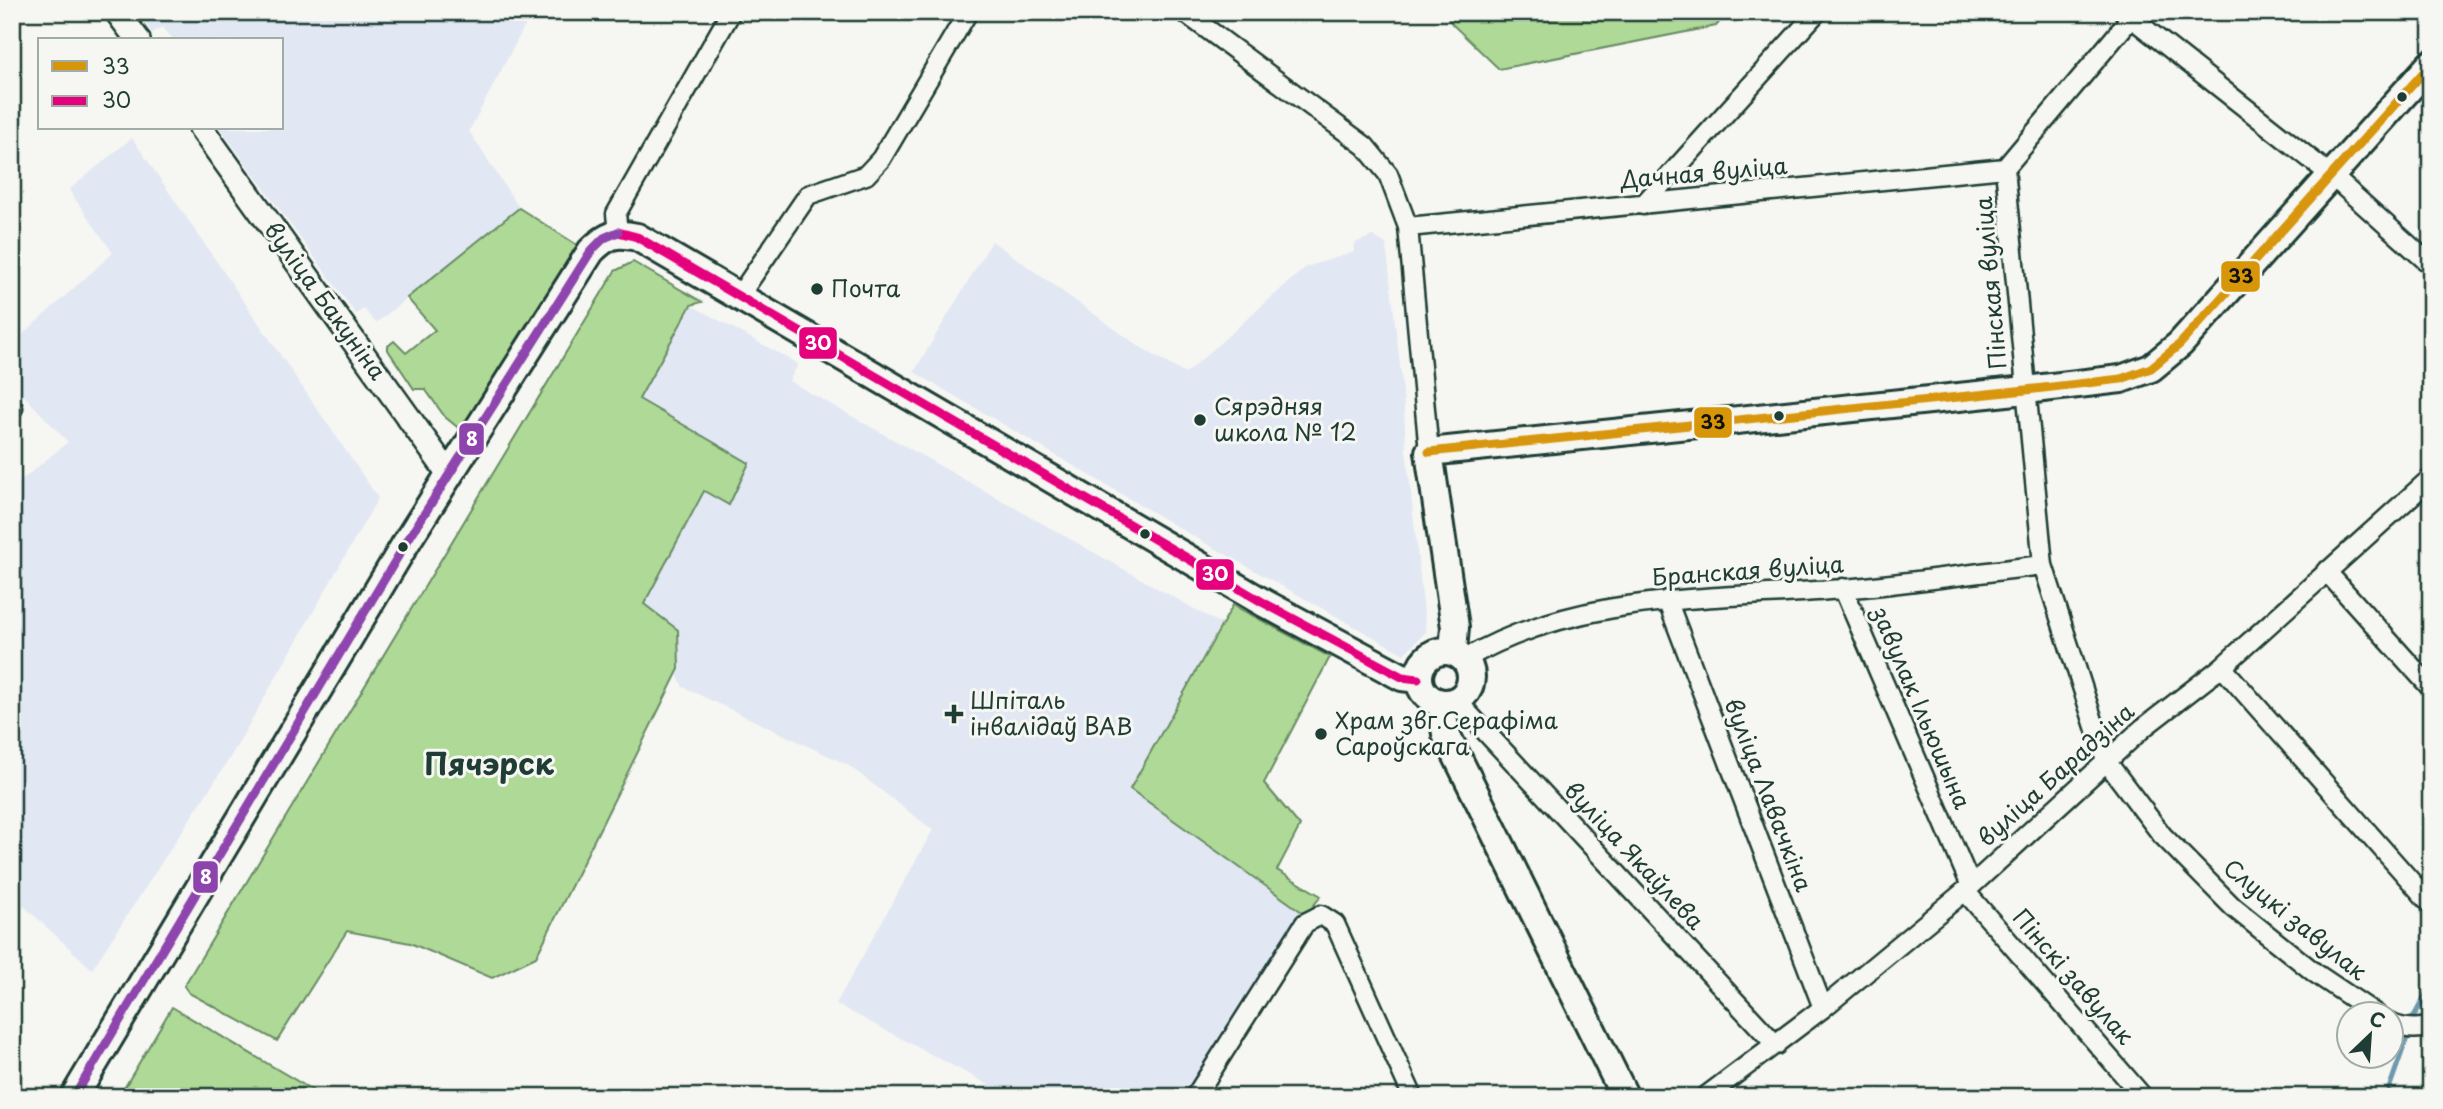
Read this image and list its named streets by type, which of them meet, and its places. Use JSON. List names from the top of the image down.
{
  "streets": {
    "street": [
      "Дачная вуліца",
      "Пінская вуліца",
      "вуліца Бакуніна",
      "Бранская вуліца",
      "завулак Ільюшына",
      "вуліца Барадзіна",
      "вуліца Лавачкіна",
      "вуліца Якаўлева",
      "Слуцкі завулак",
      "Пінскі завулак"
    ]
  },
  "crossings": [
    ["Дачная вуліца", "Пінская вуліца"],
    ["Пінская вуліца", "Бранская вуліца"],
    ["Пінская вуліца", "вуліца Барадзіна"],
    ["Пінская вуліца", "Слуцкі завулак"],
    ["Бранская вуліца", "завулак Ільюшына"],
    ["Бранская вуліца", "вуліца Лавачкіна"],
    ["Бранская вуліца", "вуліца Якаўлева"],
    ["завулак Ільюшына", "вуліца Барадзіна"],
    ["завулак Ільюшына", "Пінскі завулак"],
    ["вуліца Барадзіна", "вуліца Лавачкіна"],
    ["вуліца Барадзіна", "вуліца Якаўлева"],
    ["вуліца Барадзіна", "Слуцкі завулак"],
    ["вуліца Барадзіна", "Пінскі завулак"]
  ],
  "districts": ["Пячэрск"],
  "places": {
    "other": ["Почта", "Сярэдняя школа № 12", "Храм звг.Серафіма Сароўскага"],
    "health": ["Шпіталь інвалідаў ВАВ"]
  },
  "lines": ["transit line 33", "transit line 30", "transit line 8"],
  "legend": ["33", "30"],
  "north": "top right"
}
